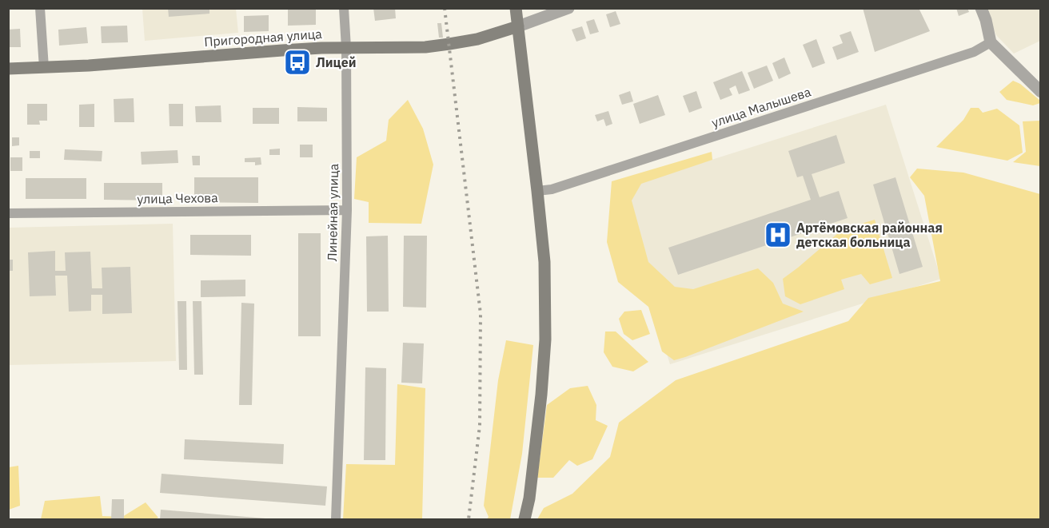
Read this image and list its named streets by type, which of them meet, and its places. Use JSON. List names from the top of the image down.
{
  "streets": {
    "main road": ["Пригородная улица"],
    "street": ["улица Малышева", "улица Чехова", "Линейная улица"]
  },
  "crossings": [
    ["Пригородная улица", "Линейная улица"],
    ["улица Чехова", "Линейная улица"]
  ],
  "places": {
    "bus stop": ["Лицей"],
    "hospital": ["Артёмовская районная детская больница"]
  }
}
